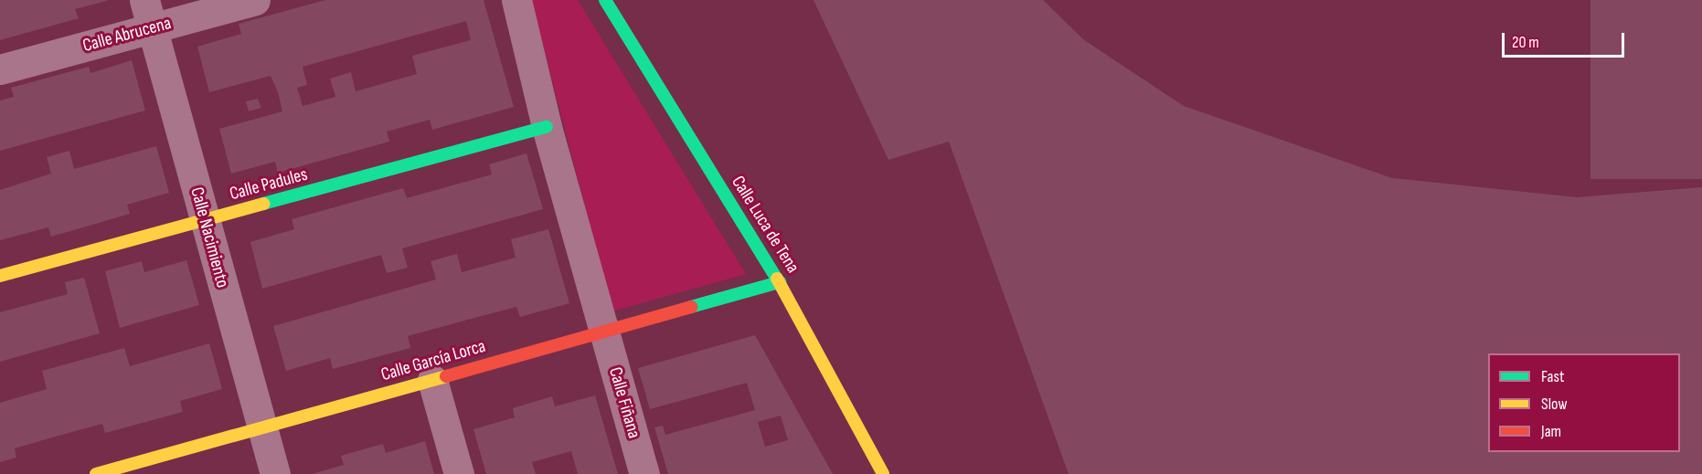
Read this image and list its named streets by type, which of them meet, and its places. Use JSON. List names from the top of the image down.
{
  "streets": {
    "street": [
      "Calle Abrucena",
      "Calle Padules",
      "Calle Luca de Tena",
      "Calle Nacimiento",
      "Calle García Lorca",
      "Calle Fiñana"
    ]
  },
  "crossings": [
    ["Calle Abrucena", "Calle Nacimiento"],
    ["Calle Padules", "Calle Nacimiento"],
    ["Calle Padules", "Calle Fiñana"],
    ["Calle Luca de Tena", "Calle García Lorca"],
    ["Calle Nacimiento", "Calle García Lorca"],
    ["Calle García Lorca", "Calle Fiñana"]
  ],
  "legend": ["Fast", "Slow", "Jam"],
  "scale_bar": "20 m"
}
